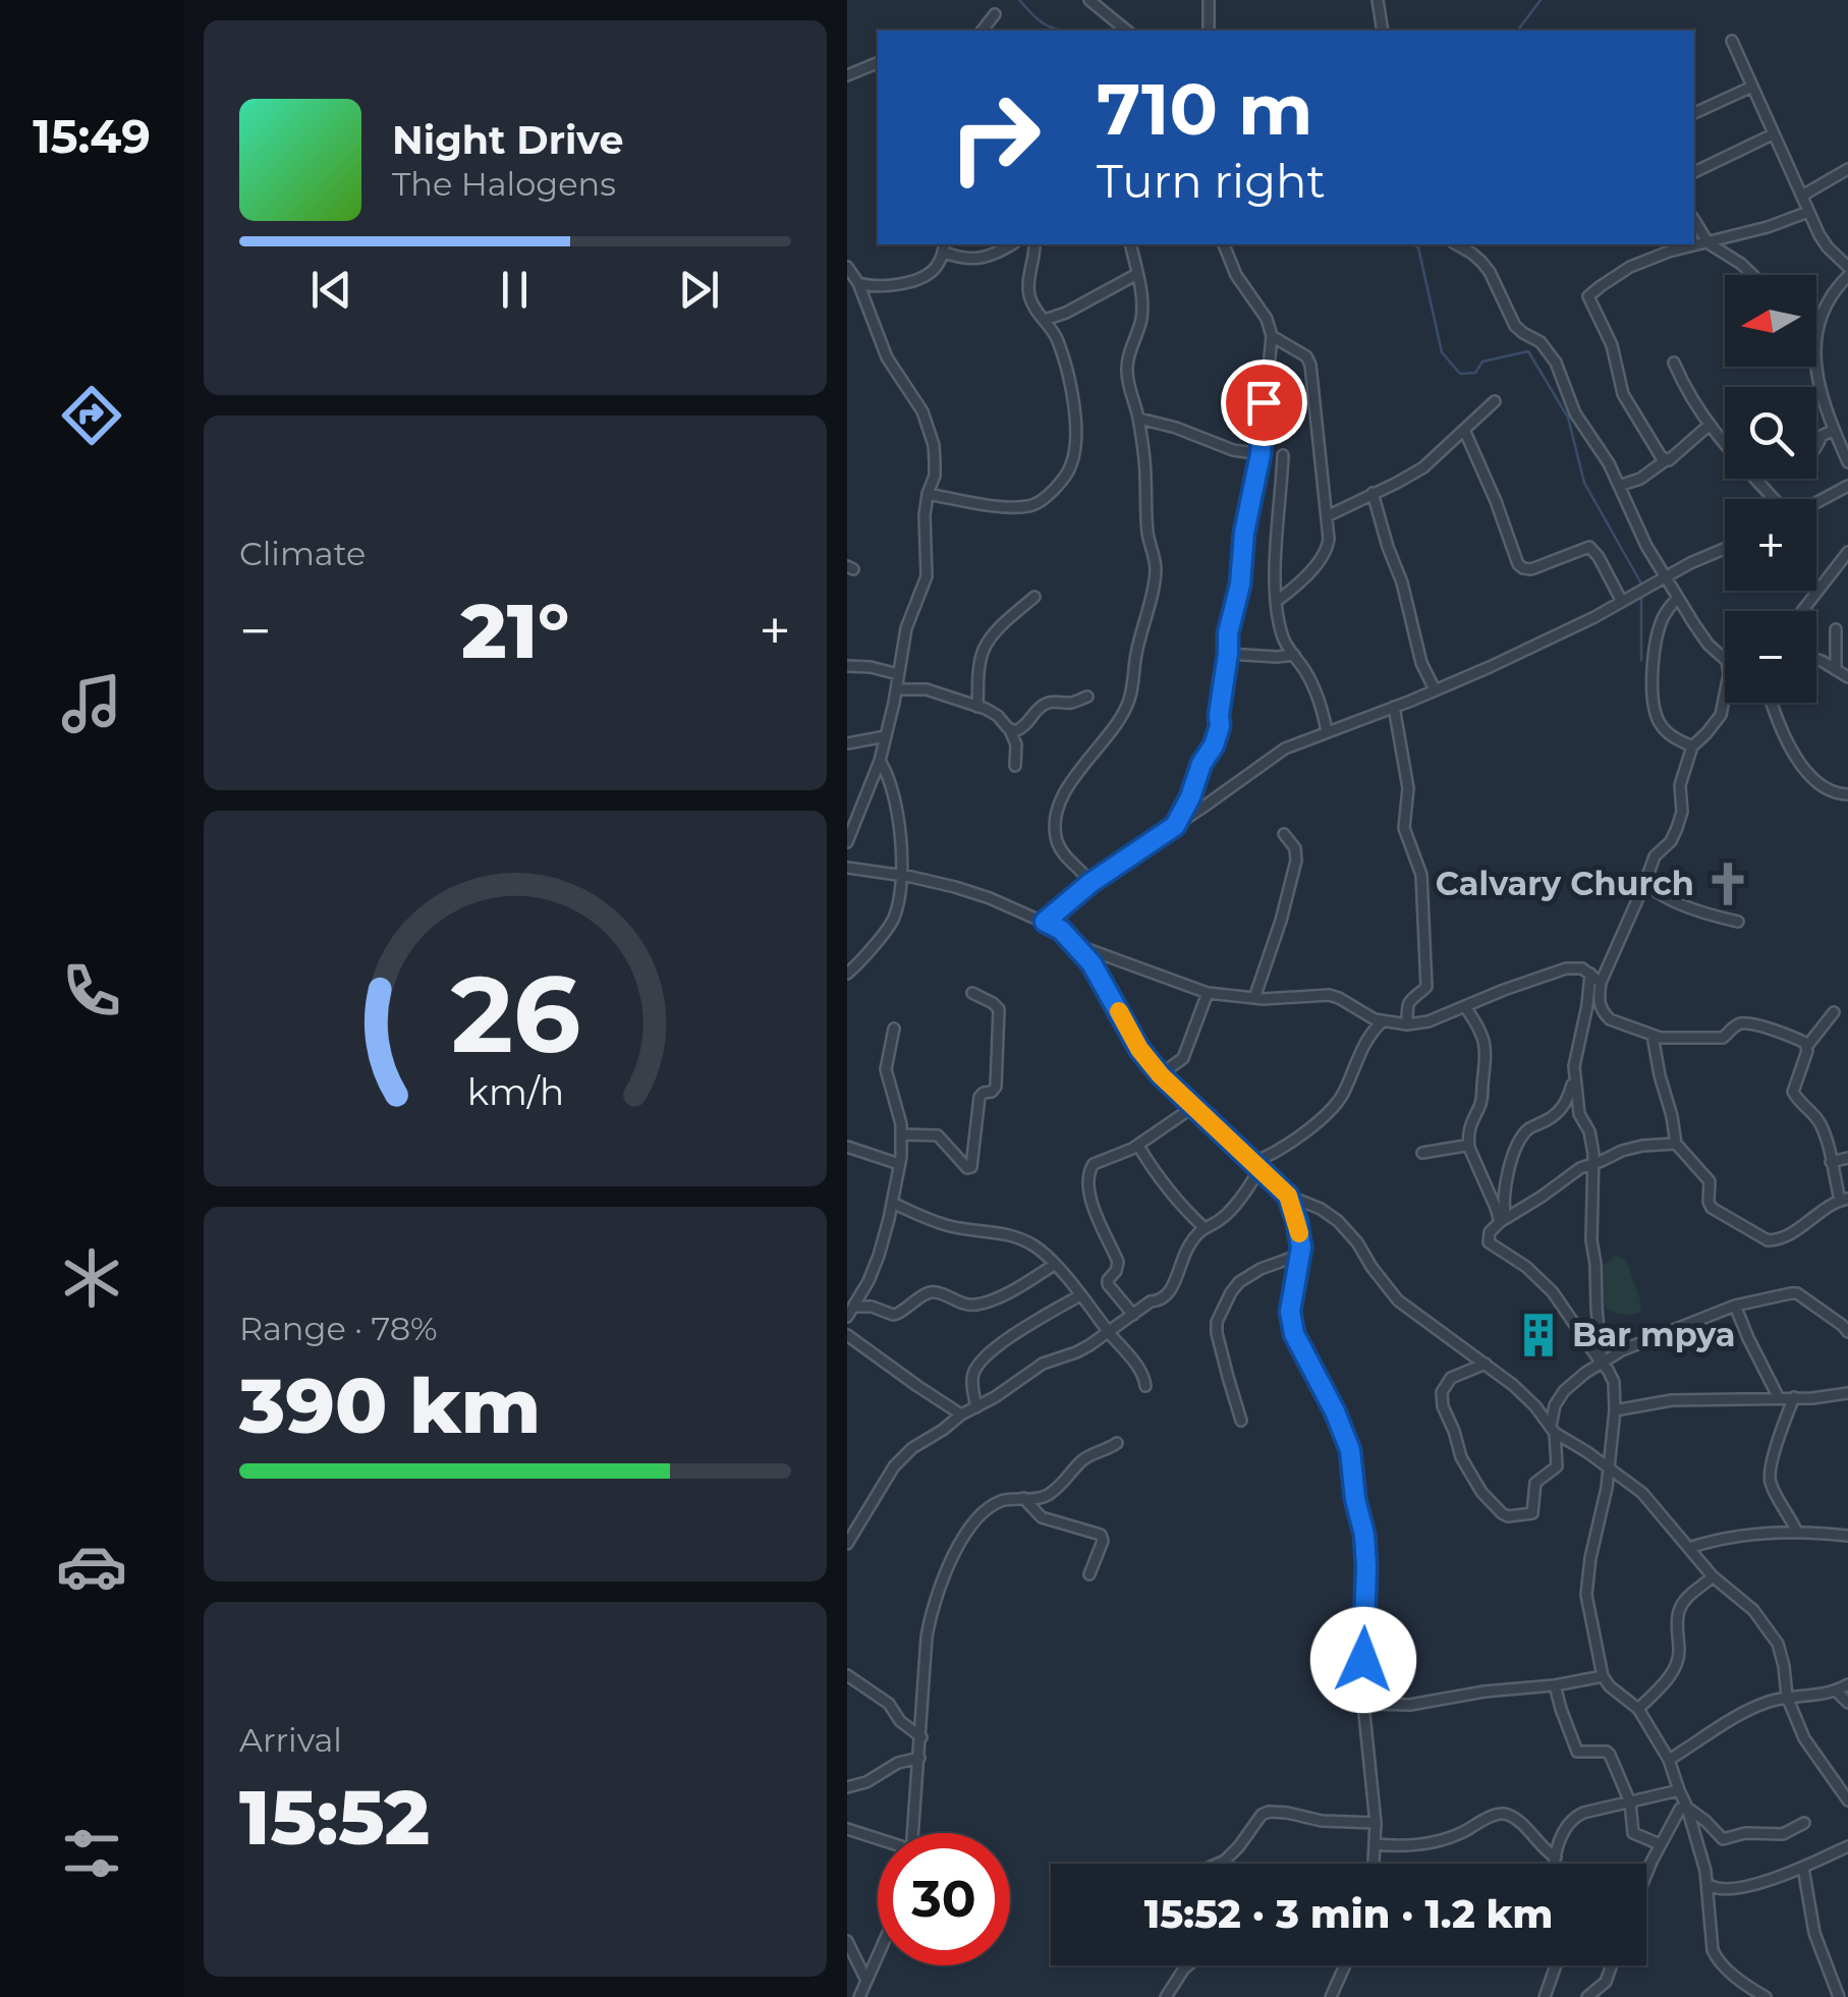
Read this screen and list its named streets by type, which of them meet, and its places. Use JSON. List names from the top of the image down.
{
  "places": {
    "church": ["Calvary Church"],
    "building": ["Bar mpya"]
  },
  "north": "left",
  "page": {
    "tabs": "15:49",
    "turn": ["710 m", "Turn right"],
    "song": ["Night Drive", "The Halogens"],
    "map_buttons": ["+", "−"],
    "tile": [
      "Climate",
      ["Range · 78%", "390 km"],
      ["Arrival", "15:52"]
    ],
    "heat": ["−", "21°", "+"],
    "limit": "30",
    "trip": "15:52 · 3 min · 1.2 km",
    "gauge": ["26", "km/h"]
  }
}
